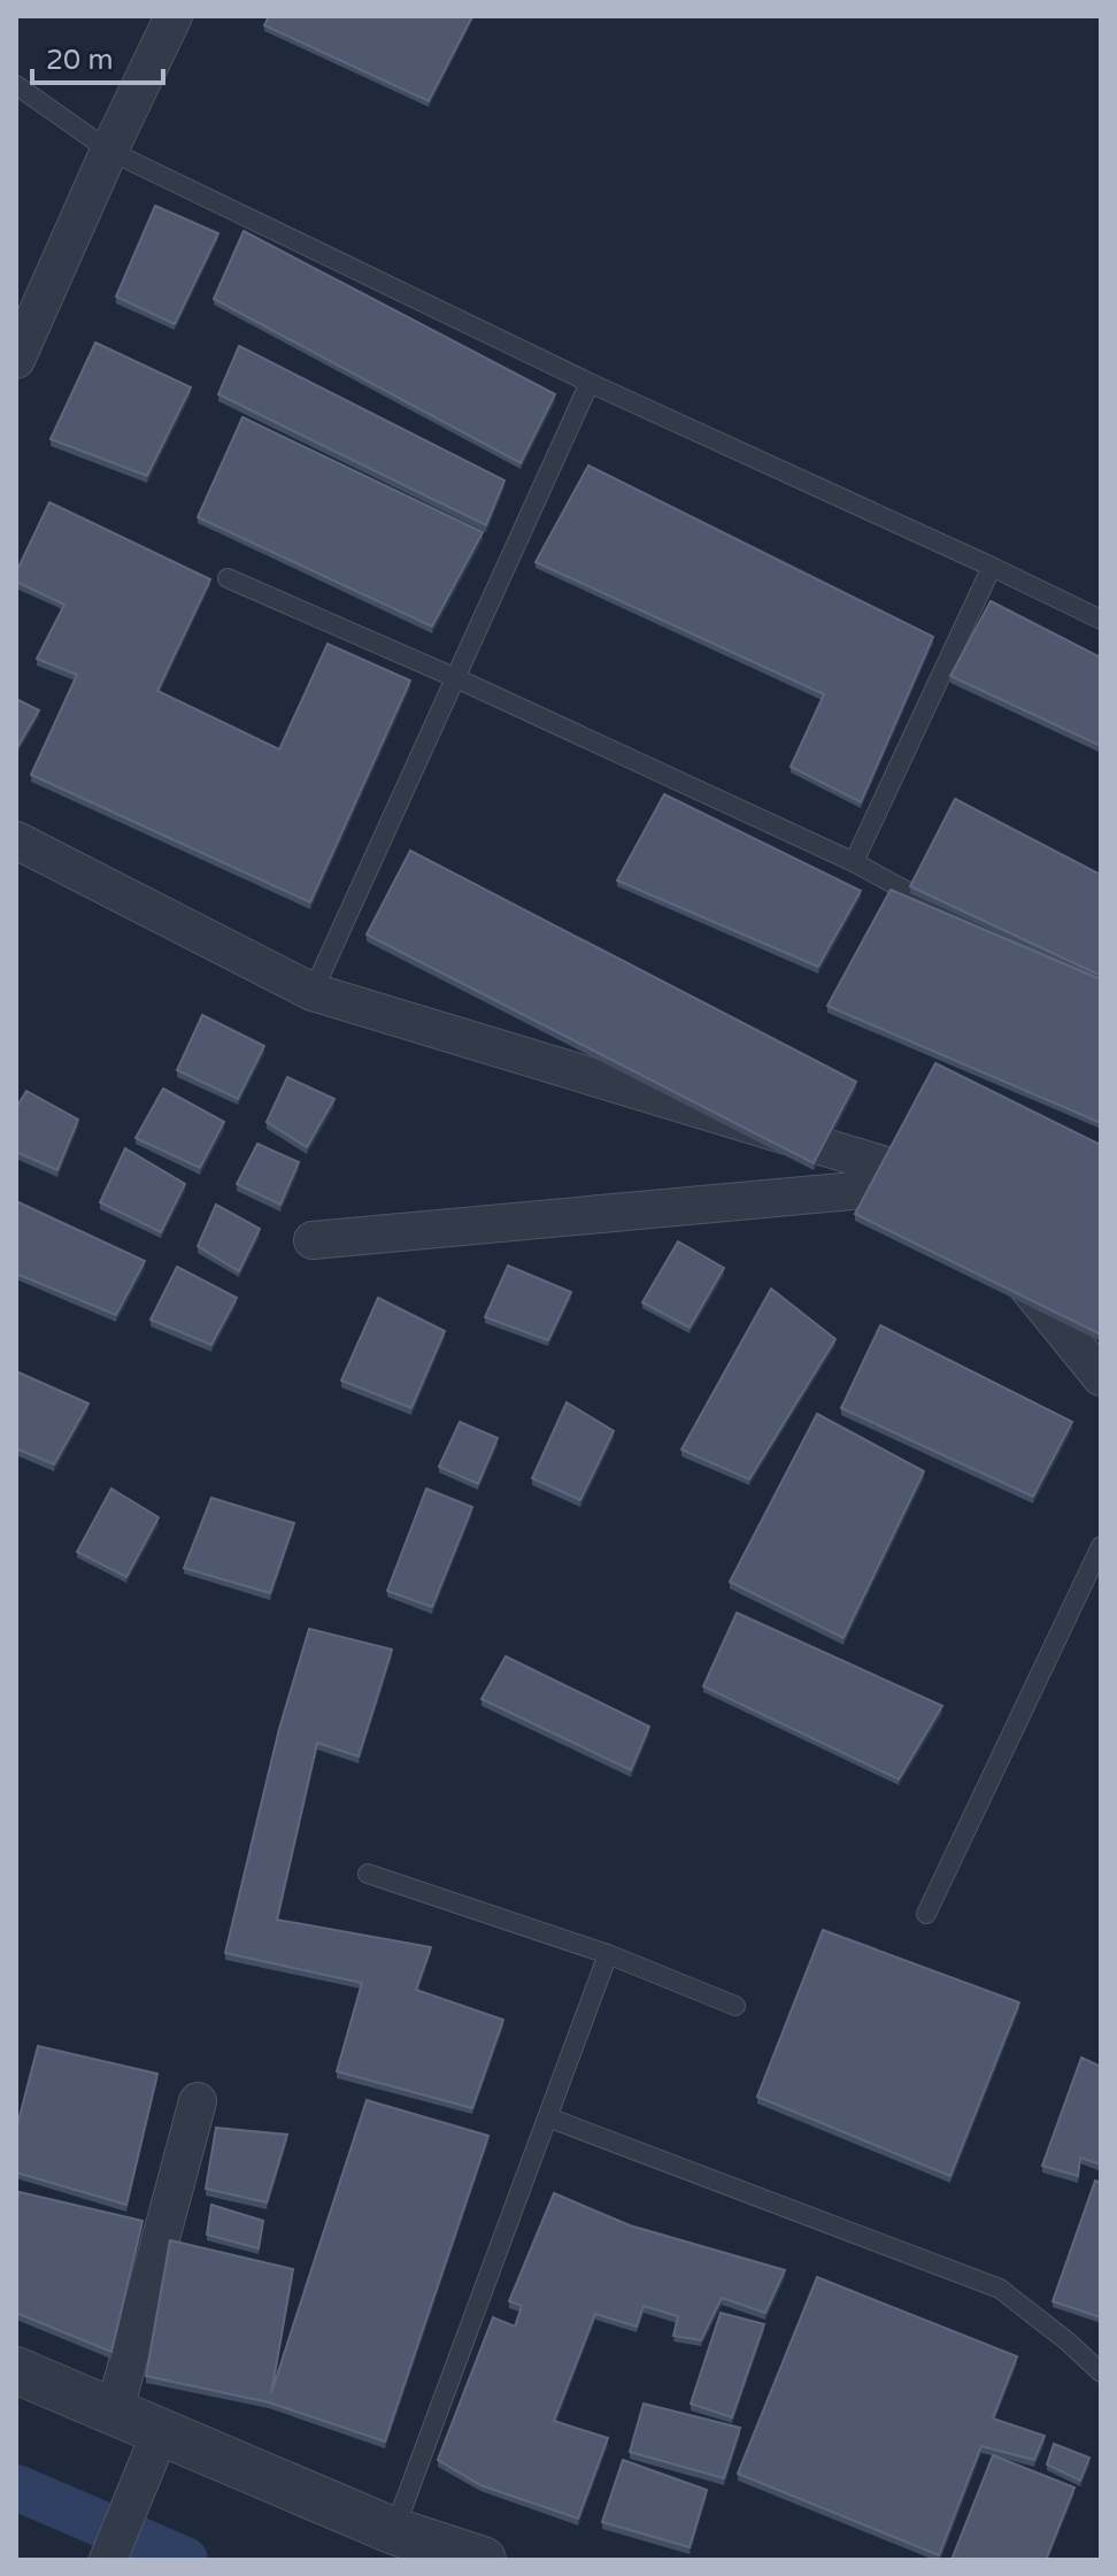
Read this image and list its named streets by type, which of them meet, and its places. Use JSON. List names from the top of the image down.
{
  "scale_bar": "20 m"
}
